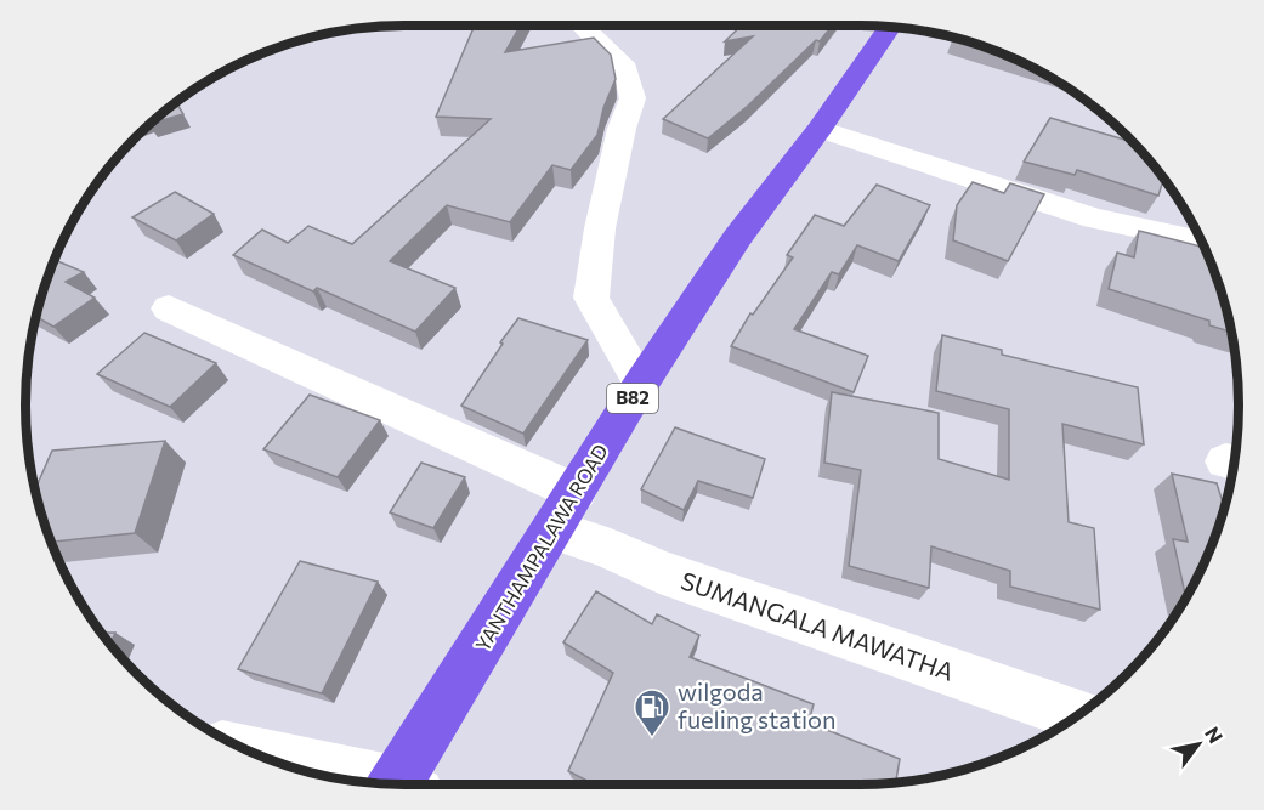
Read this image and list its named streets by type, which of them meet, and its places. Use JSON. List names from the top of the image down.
{
  "streets": {
    "main road": ["B82", "YANTHAMPALAWA ROAD"],
    "street": ["SUMANGALA MAWATHA"]
  },
  "crossings": [
    ["YANTHAMPALAWA ROAD", "SUMANGALA MAWATHA"]
  ],
  "places": {
    "fuel station": ["wilgoda fueling station"]
  },
  "north": "top right"
}
